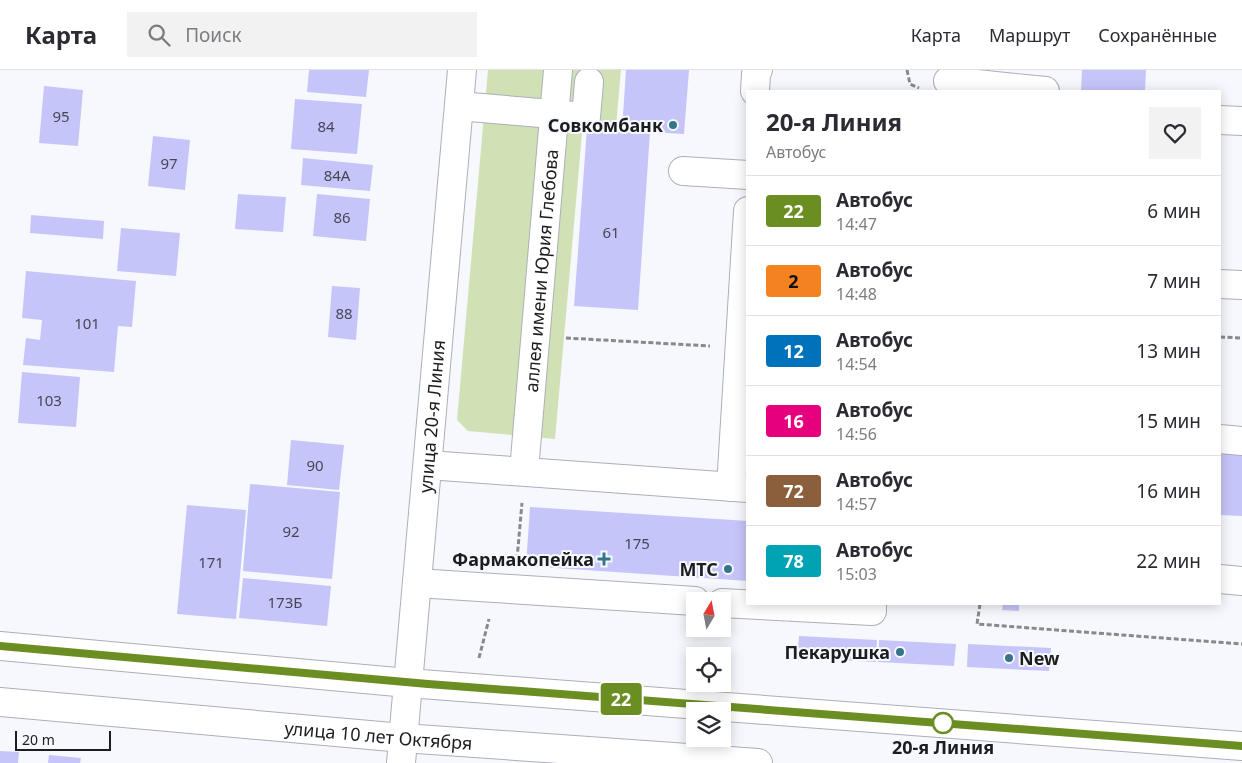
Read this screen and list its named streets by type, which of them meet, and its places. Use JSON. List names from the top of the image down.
{
  "streets": {
    "main road": ["аллея имени Юрия Глебова", "улица 20-я Линия", "улица 10 лет Октября"]
  },
  "crossings": [
    ["улица 20-я Линия", "улица 10 лет Октября"]
  ],
  "places": {
    "other": [
      "Совкомбанк",
      "МТС",
      "Пекарушка",
      "New",
      "20-я Линия"
    ],
    "health": ["Фармакопейка"]
  },
  "lines": ["bus line 22"],
  "house_numbers": [
    "95",
    "84",
    "97",
    "84А",
    "86",
    "61",
    "88",
    "101",
    "103",
    "90",
    "92",
    "175",
    "171",
    "173Б"
  ],
  "scale_bar": "20 m",
  "north": "top",
  "page": {
    "header": "Карта",
    "search": "Поиск",
    "nav": ["Карта", "Маршрут", "Сохранённые"],
    "on_map": "22",
    "heading": ["20-я Линия", "Автобус"],
    "list": [
      {
        "mark": "22",
        "name": "Автобус",
        "note": "14:47",
        "value": "6 мин"
      },
      {
        "mark": "2",
        "name": "Автобус",
        "note": "14:48",
        "value": "7 мин"
      },
      {
        "mark": "12",
        "name": "Автобус",
        "note": "14:54",
        "value": "13 мин"
      },
      {
        "mark": "16",
        "name": "Автобус",
        "note": "14:56",
        "value": "15 мин"
      },
      {
        "mark": "72",
        "name": "Автобус",
        "note": "14:57",
        "value": "16 мин"
      },
      {
        "mark": "78",
        "name": "Автобус",
        "note": "15:03",
        "value": "22 мин"
      }
    ],
    "scale": "20 m"
  }
}
